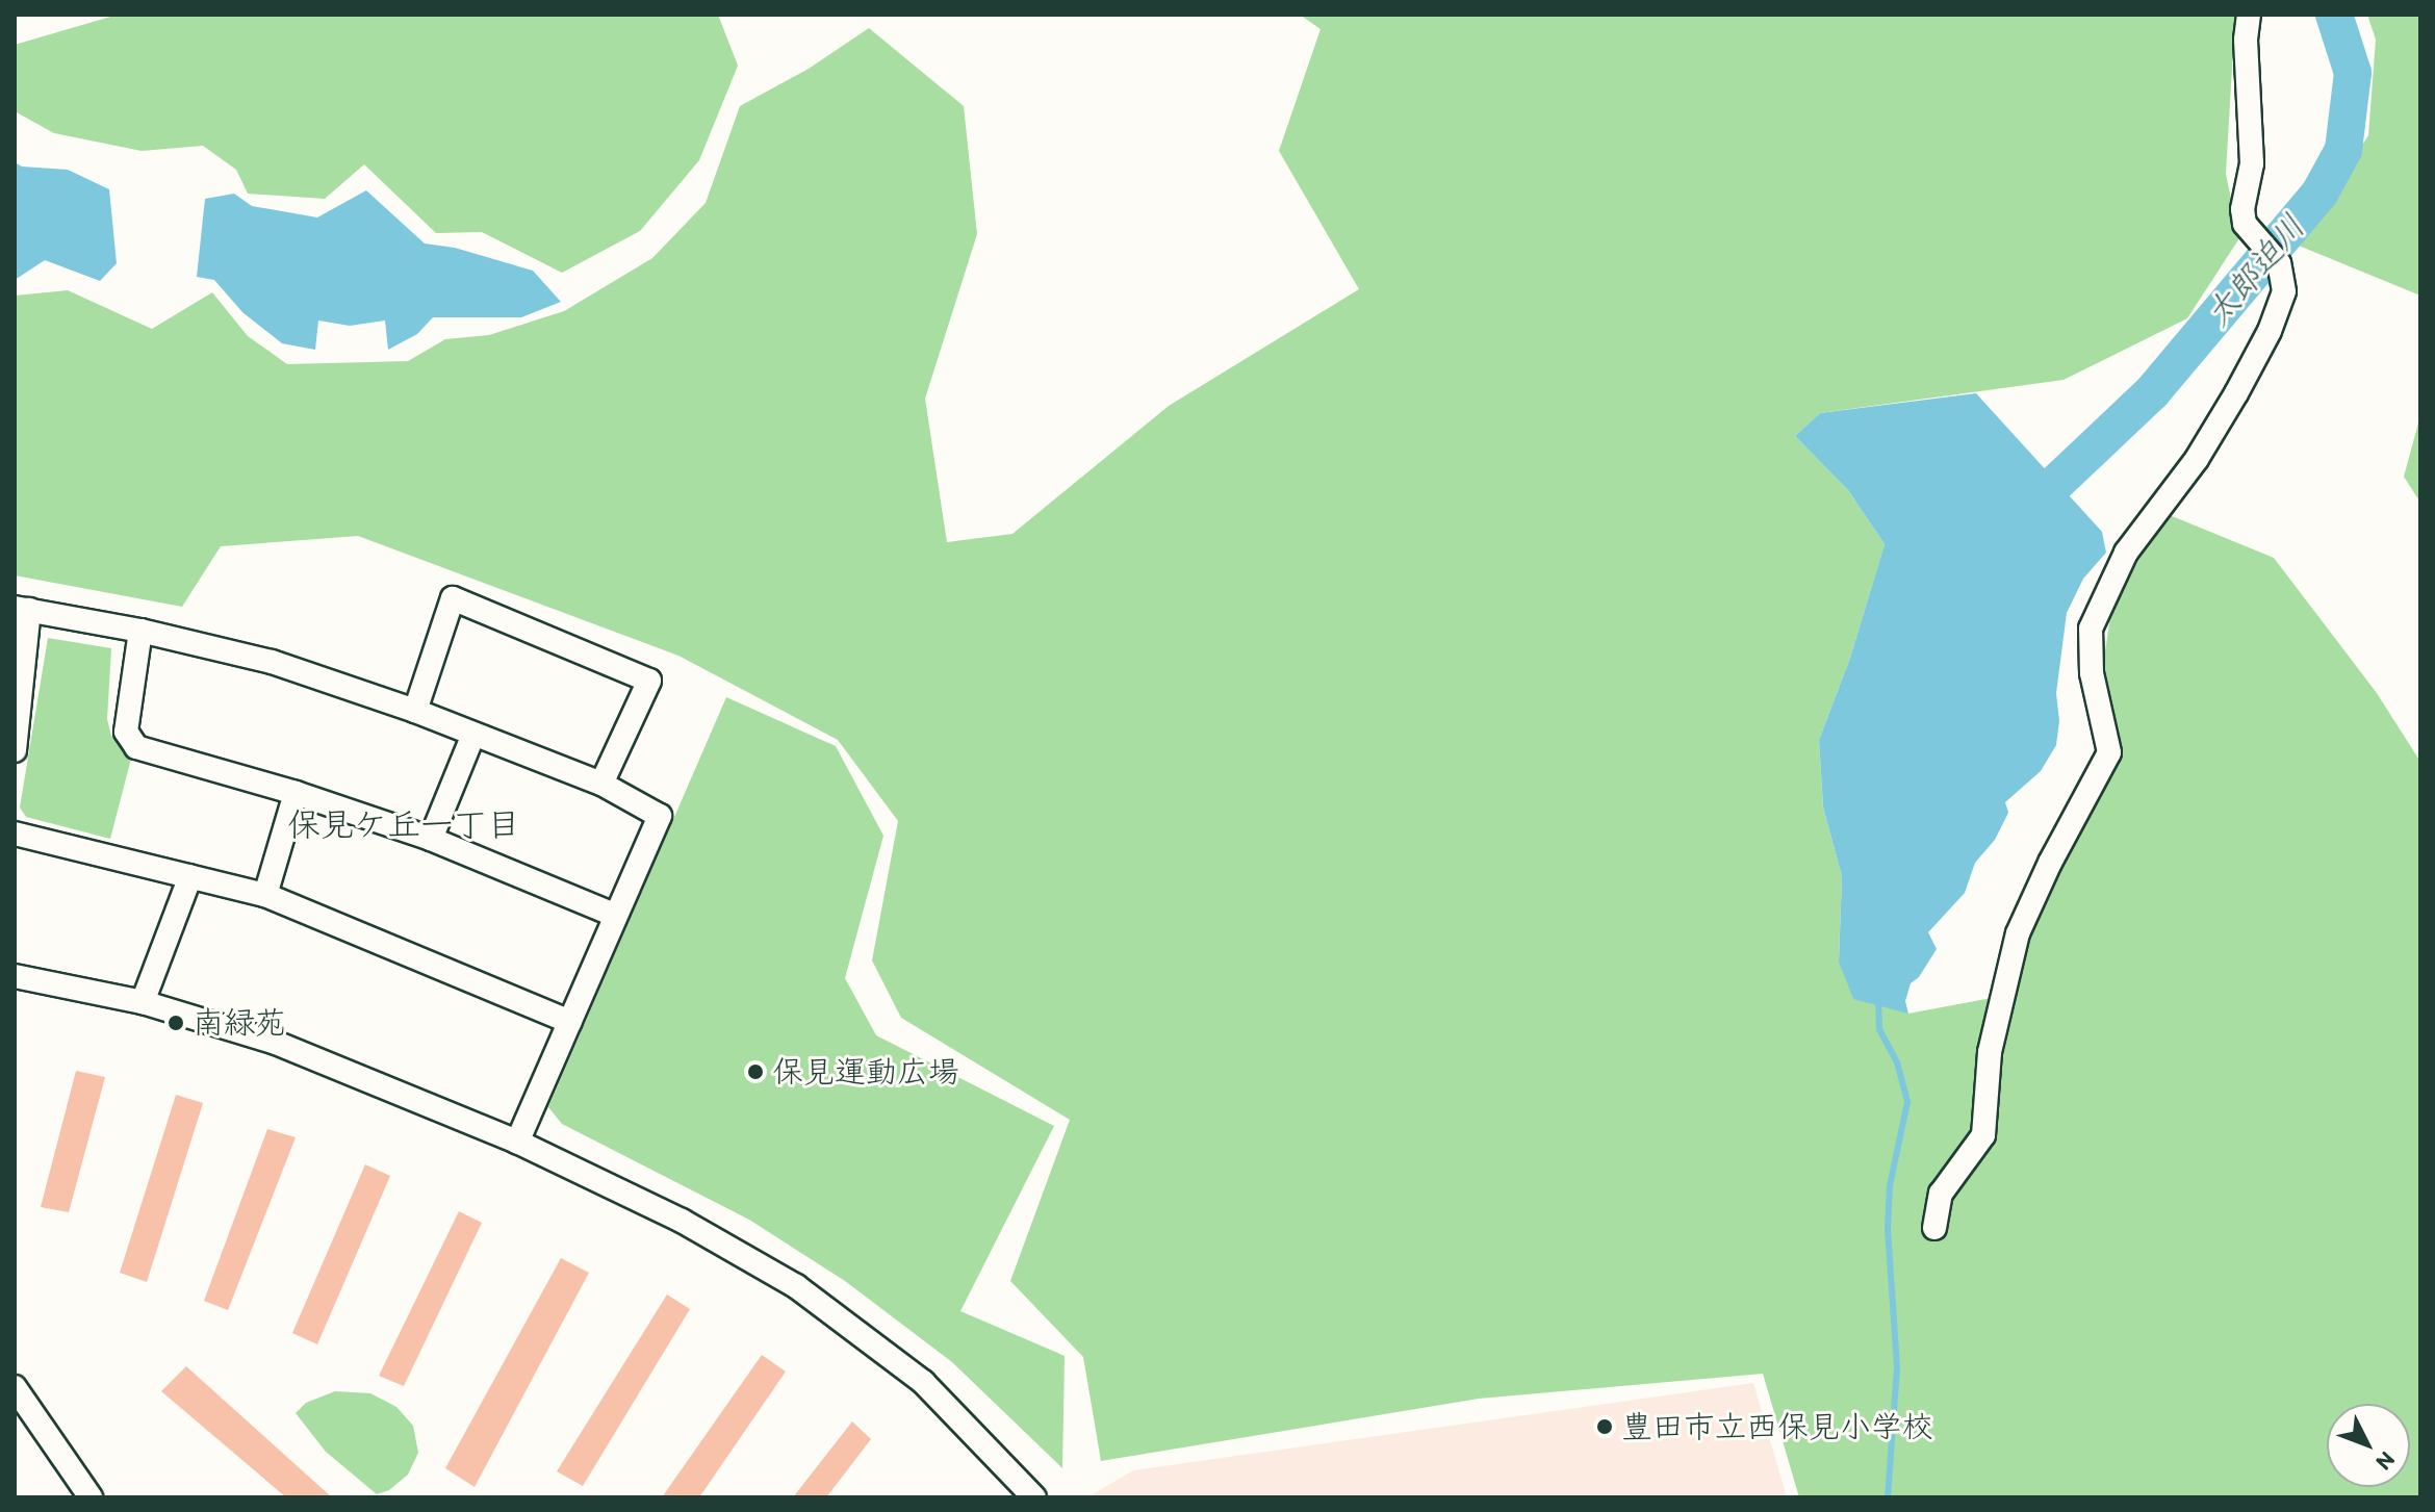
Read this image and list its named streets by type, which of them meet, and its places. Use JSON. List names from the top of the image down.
{
  "districts": ["保見ケ丘一丁目"],
  "water": ["太郎迫川"],
  "places": ["南緑苑", "保見運動広場", "豊田市立西保見小学校"],
  "north": "bottom right"
}
